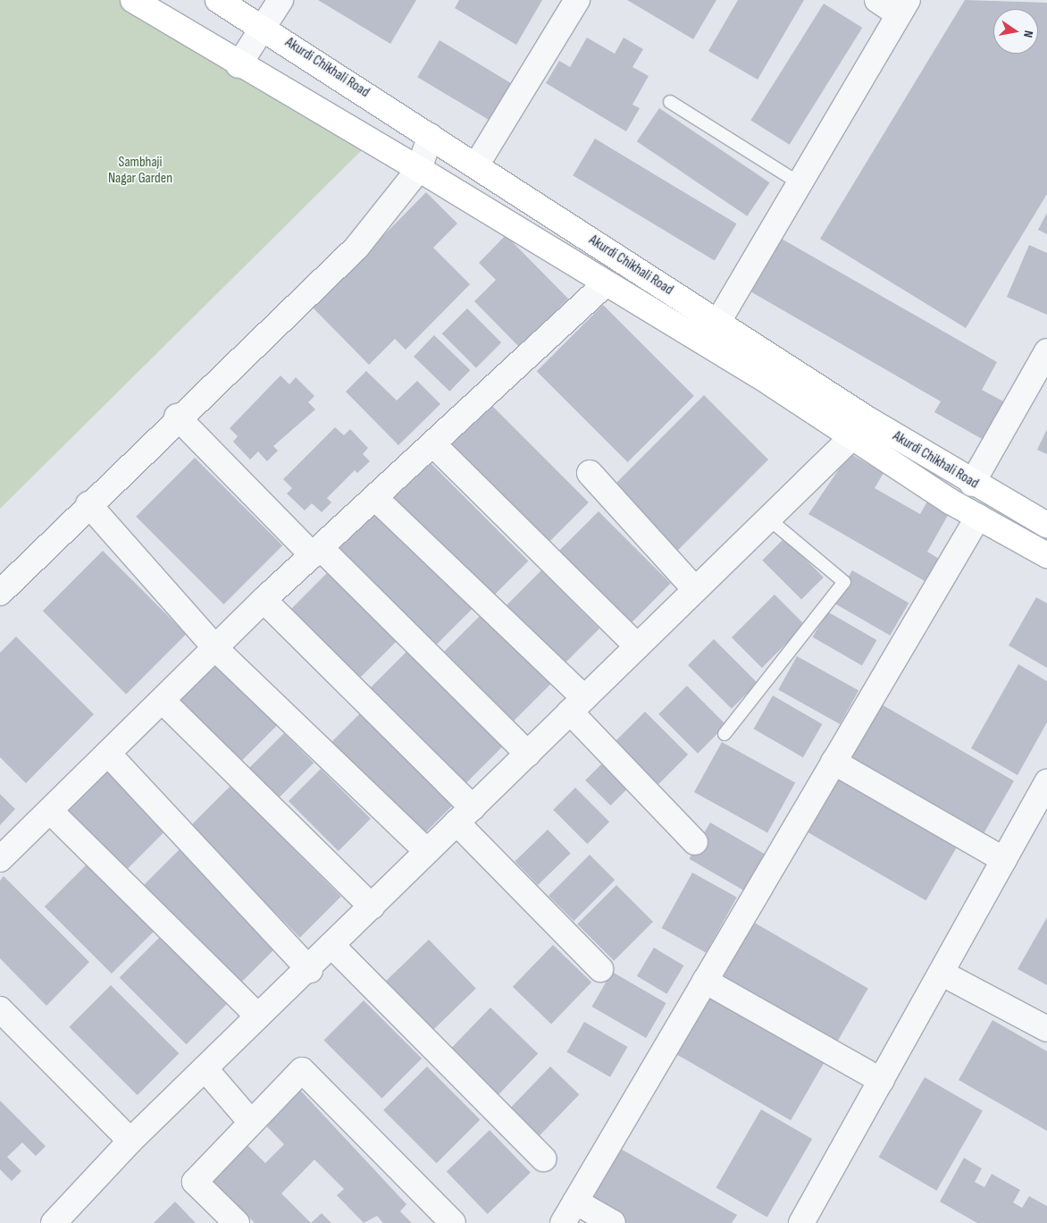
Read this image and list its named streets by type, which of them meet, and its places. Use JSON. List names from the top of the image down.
{
  "streets": {
    "main road": ["Akurdi Chikhali Road"]
  },
  "parks": ["Sambhaji Nagar Garden"],
  "north": "right"
}
